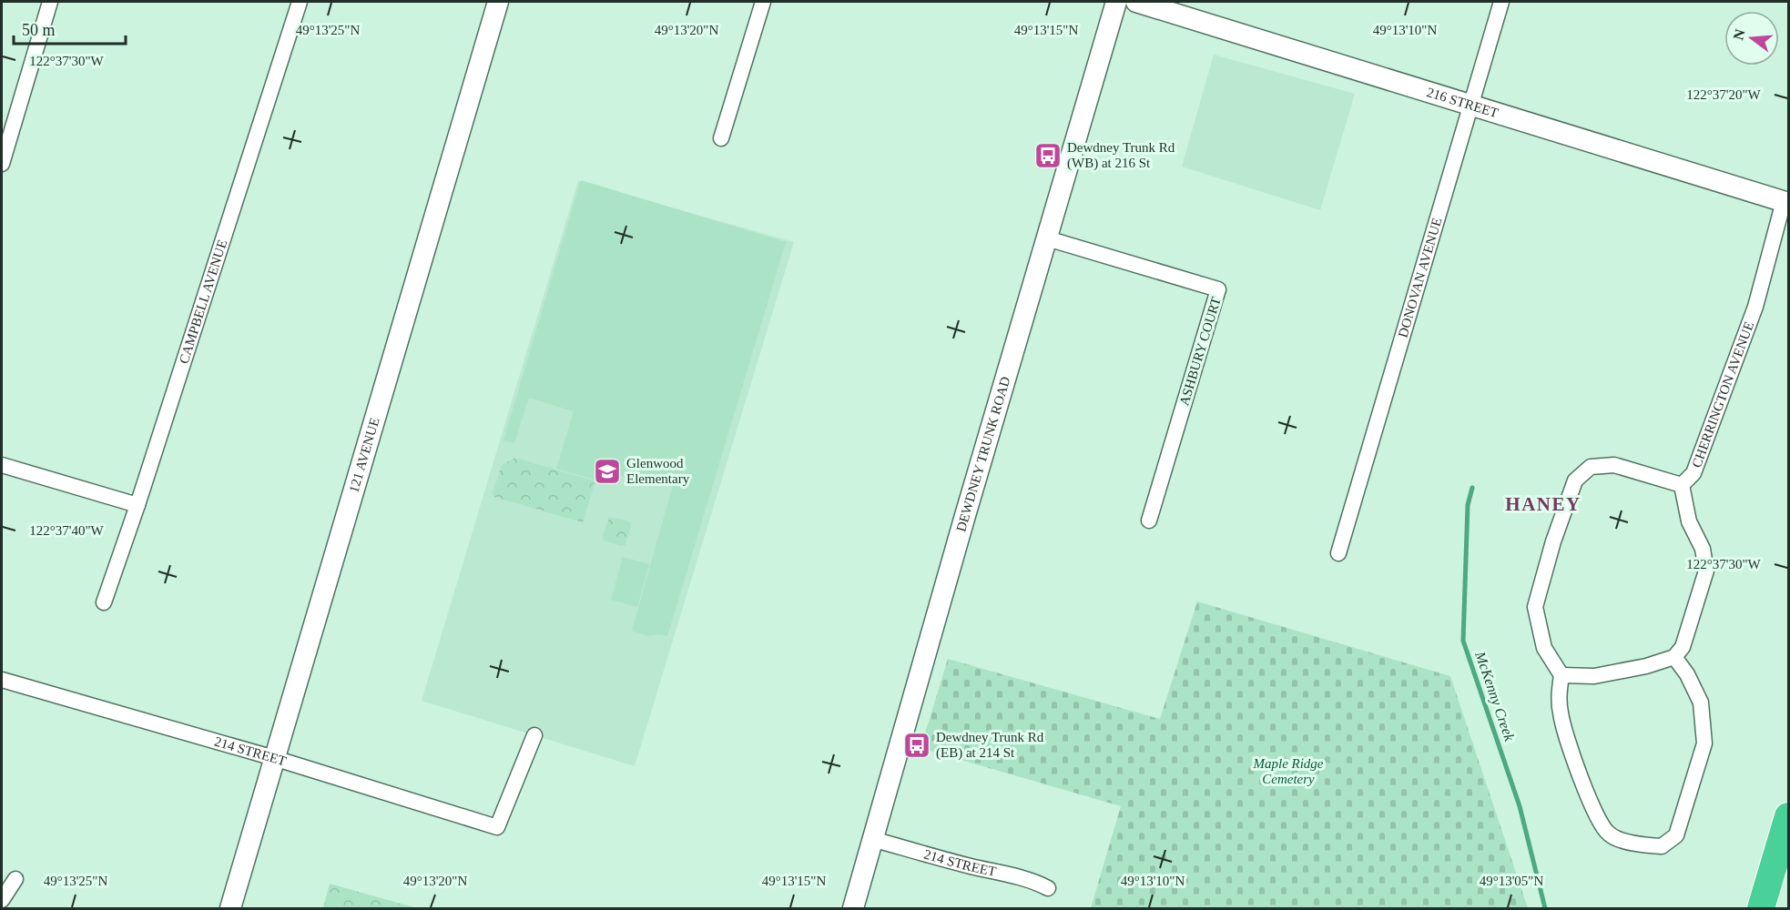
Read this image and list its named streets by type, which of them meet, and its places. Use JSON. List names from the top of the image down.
{
  "streets": {
    "main road": ["216 STREET", "121 AVENUE", "DEWDNEY TRUNK ROAD"],
    "street": [
      "DONOVAN AVENUE",
      "CAMPBELL AVENUE",
      "ASHBURY COURT",
      "CHERRINGTON AVENUE",
      "214 STREET"
    ]
  },
  "crossings": [
    ["216 STREET", "DONOVAN AVENUE"],
    ["216 STREET", "CHERRINGTON AVENUE"],
    ["ASHBURY COURT", "DEWDNEY TRUNK ROAD"],
    ["121 AVENUE", "214 STREET"],
    ["DEWDNEY TRUNK ROAD", "214 STREET"]
  ],
  "districts": ["HANEY"],
  "water": ["McKenny Creek"],
  "parks": ["Maple Ridge Cemetery"],
  "places": {
    "bus stop": ["Dewdney Trunk Rd (WB) at 216 St", "Dewdney Trunk Rd (EB) at 214 St"],
    "school or university": ["Glenwood Elementary"]
  },
  "scale_bar": "50 m",
  "north": "left",
  "coordinates": [
    "49°13'25\"N",
    "49°13'20\"N",
    "49°13'15\"N",
    "49°13'10\"N",
    "122°37'30\"W",
    "122°37'20\"W",
    "122°37'40\"W",
    "49°13'05\"N"
  ]
}
